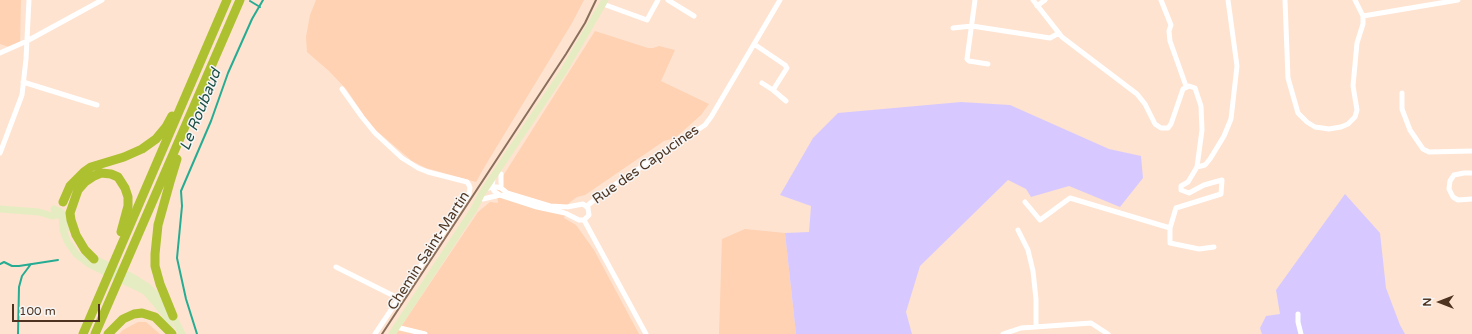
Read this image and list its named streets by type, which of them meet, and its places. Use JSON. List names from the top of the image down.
{
  "streets": {
    "street": ["Rue des Capucines", "Chemin Saint-Martin"]
  },
  "water": ["Le Roubaud"],
  "scale_bar": "100 m",
  "north": "left"
}
